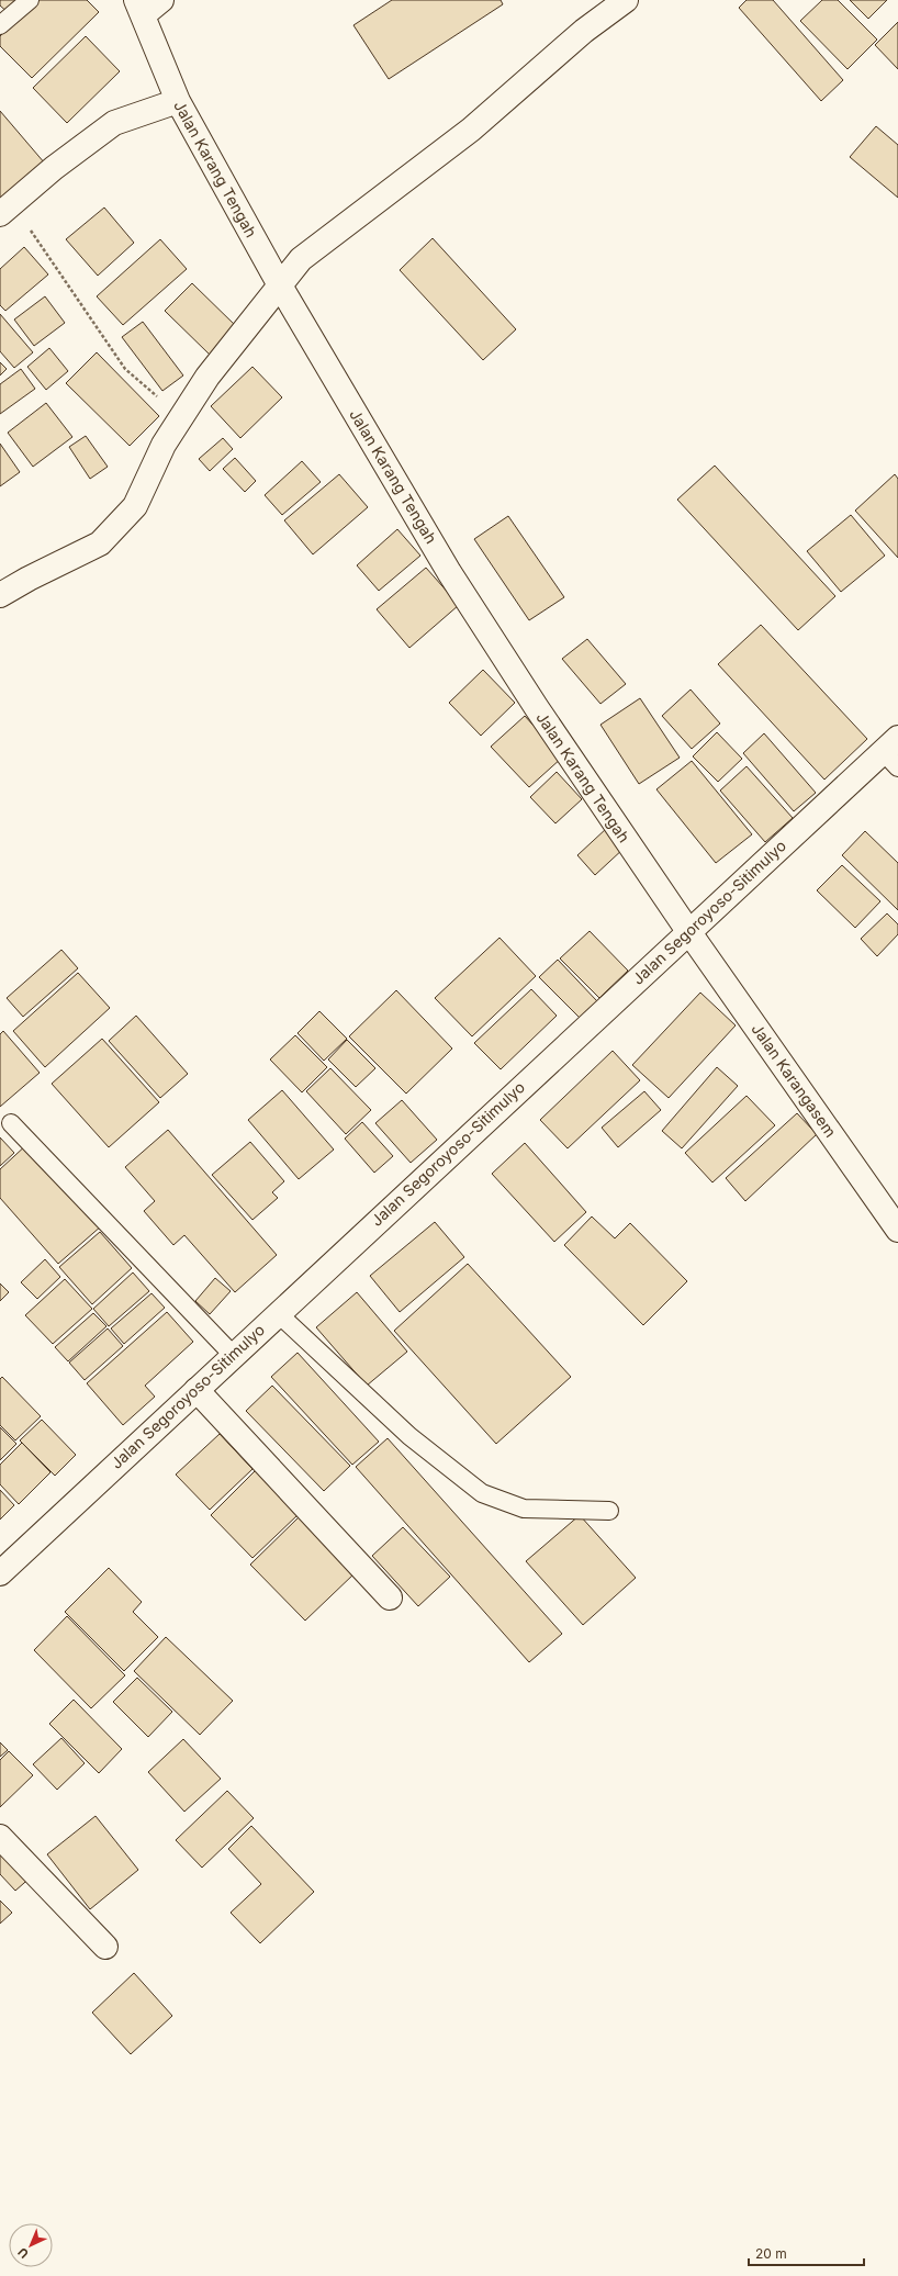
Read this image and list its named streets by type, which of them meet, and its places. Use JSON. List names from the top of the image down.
{
  "streets": {
    "street": ["Jalan Karang Tengah", "Jalan Segoroyoso-Sitimulyo", "Jalan Karangasem"]
  },
  "crossings": [
    ["Jalan Karang Tengah", "Jalan Segoroyoso-Sitimulyo"],
    ["Jalan Karang Tengah", "Jalan Karangasem"],
    ["Jalan Segoroyoso-Sitimulyo", "Jalan Karangasem"]
  ],
  "scale_bar": "20 m",
  "north": "bottom left"
}
